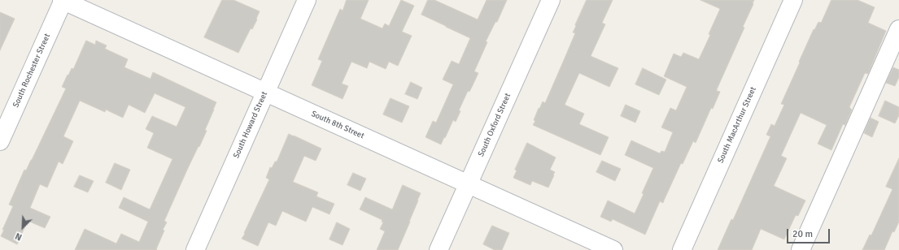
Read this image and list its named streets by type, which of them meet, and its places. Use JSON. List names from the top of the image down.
{
  "streets": {
    "street": [
      "South Rochester Street",
      "South Howard Street",
      "South 8th Street",
      "South Oxford Street",
      "South MacArthur Street"
    ]
  },
  "crossings": [
    ["South Rochester Street", "South 8th Street"],
    ["South Howard Street", "South 8th Street"],
    ["South 8th Street", "South Oxford Street"]
  ],
  "scale_bar": "20 m",
  "north": "bottom left"
}
